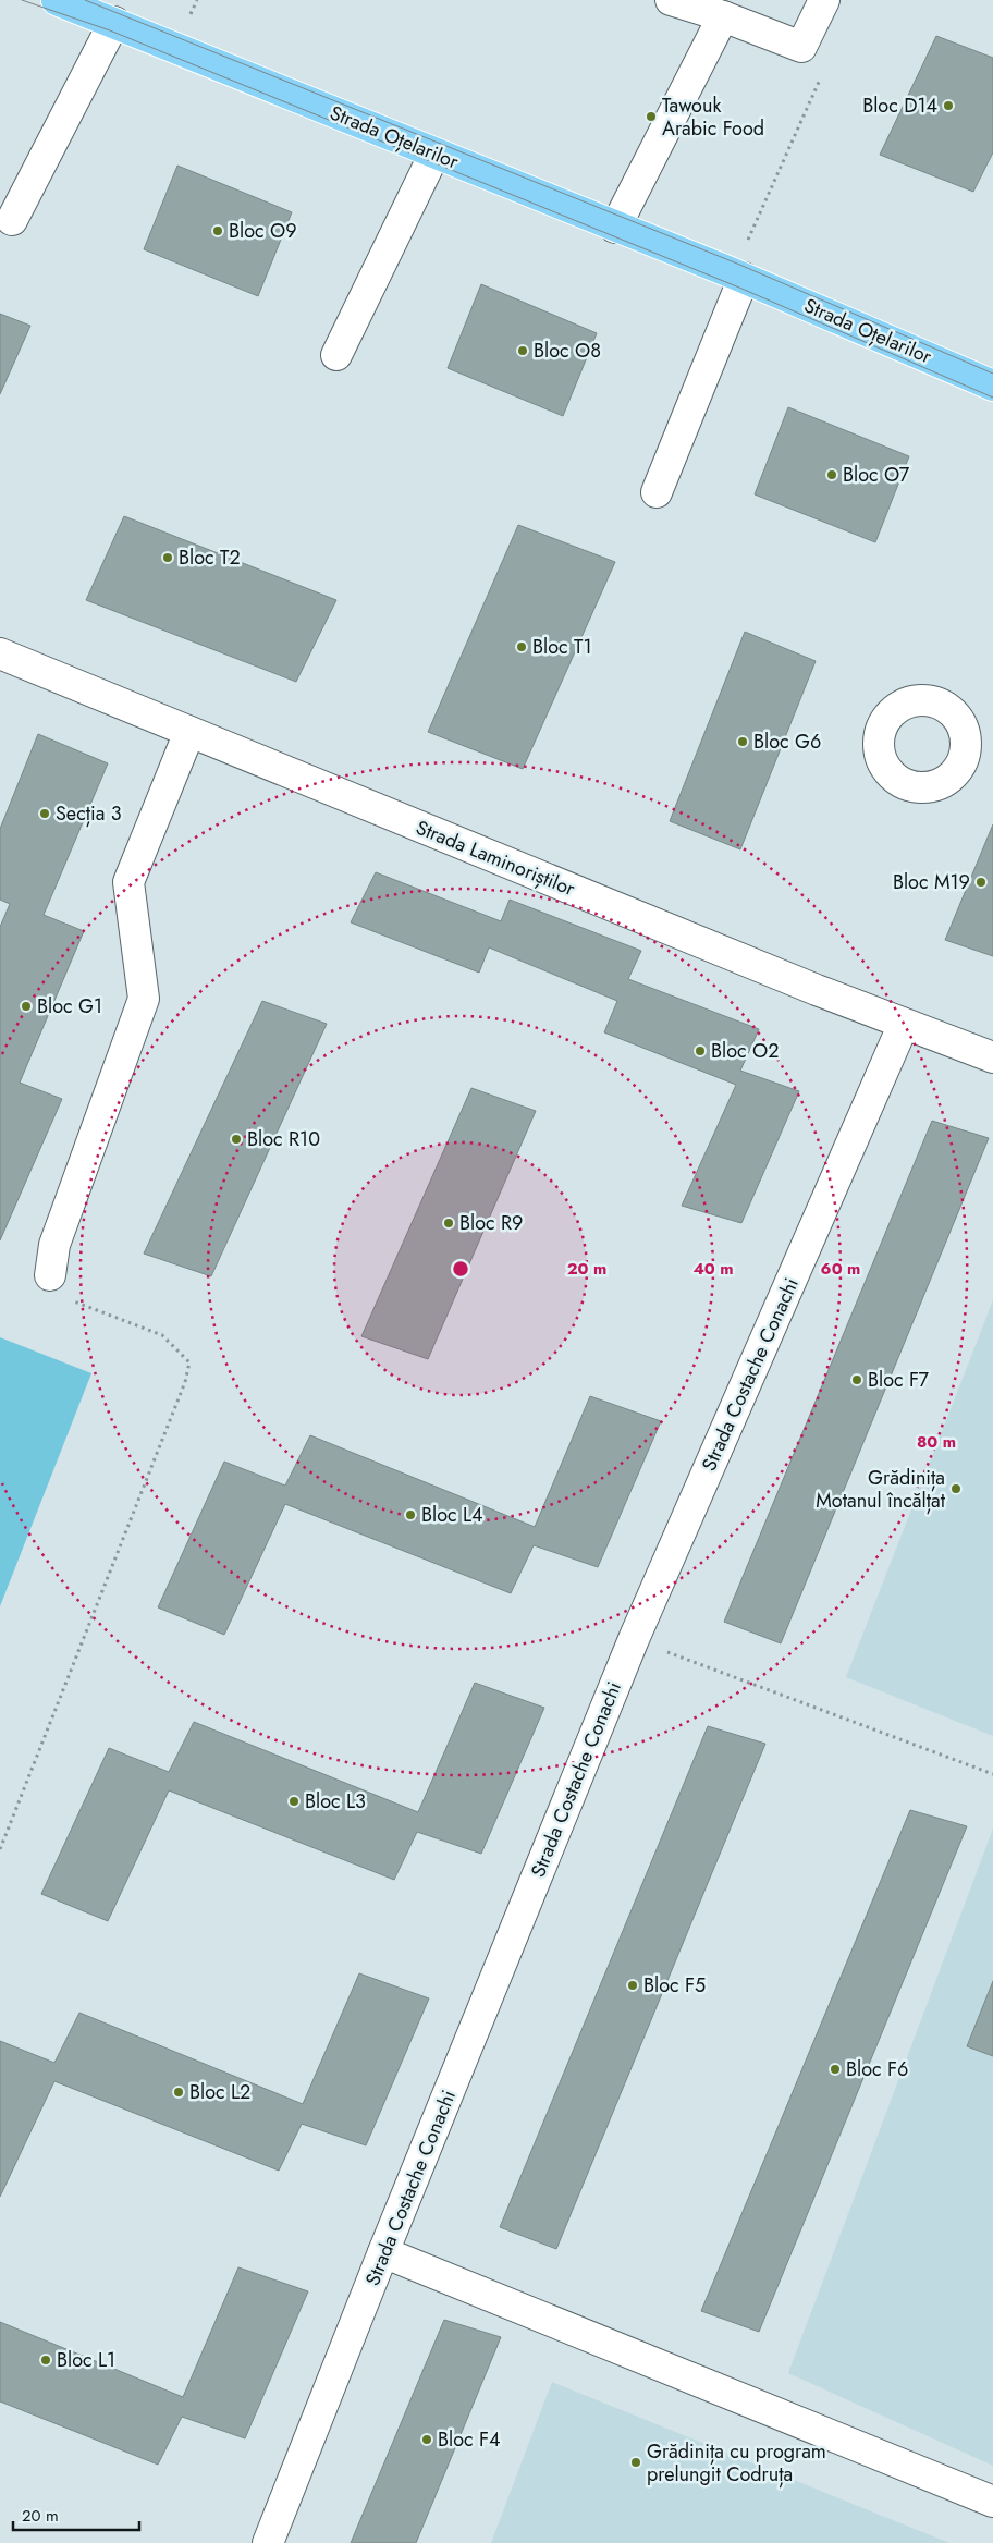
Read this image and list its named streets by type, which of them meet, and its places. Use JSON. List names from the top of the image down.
{
  "streets": {
    "main road": ["Strada Oțelarilor"],
    "street": ["Strada Laminoriștilor", "Strada Costache Conachi"]
  },
  "crossings": [
    ["Strada Laminoriștilor", "Strada Costache Conachi"]
  ],
  "places": [
    "Bloc D14",
    "Tawouk Arabic Food",
    "Bloc O9",
    "Bloc O8",
    "Bloc O7",
    "Bloc T2",
    "Bloc T1",
    "Bloc G6",
    "Secția 3",
    "Bloc M19",
    "Bloc G1",
    "Bloc O2",
    "Bloc R10",
    "Bloc R9",
    "Bloc F7",
    "Grădinița Motanul încălțat",
    "Bloc L4",
    "Bloc L3",
    "Bloc F5",
    "Bloc F6",
    "Bloc L2",
    "Bloc L1",
    "Bloc F4",
    "Grădinița cu program prelungit Codruța"
  ],
  "scale_bar": "20 m",
  "rings": [
    "20 m",
    "40 m",
    "60 m",
    "80 m"
  ]
}
